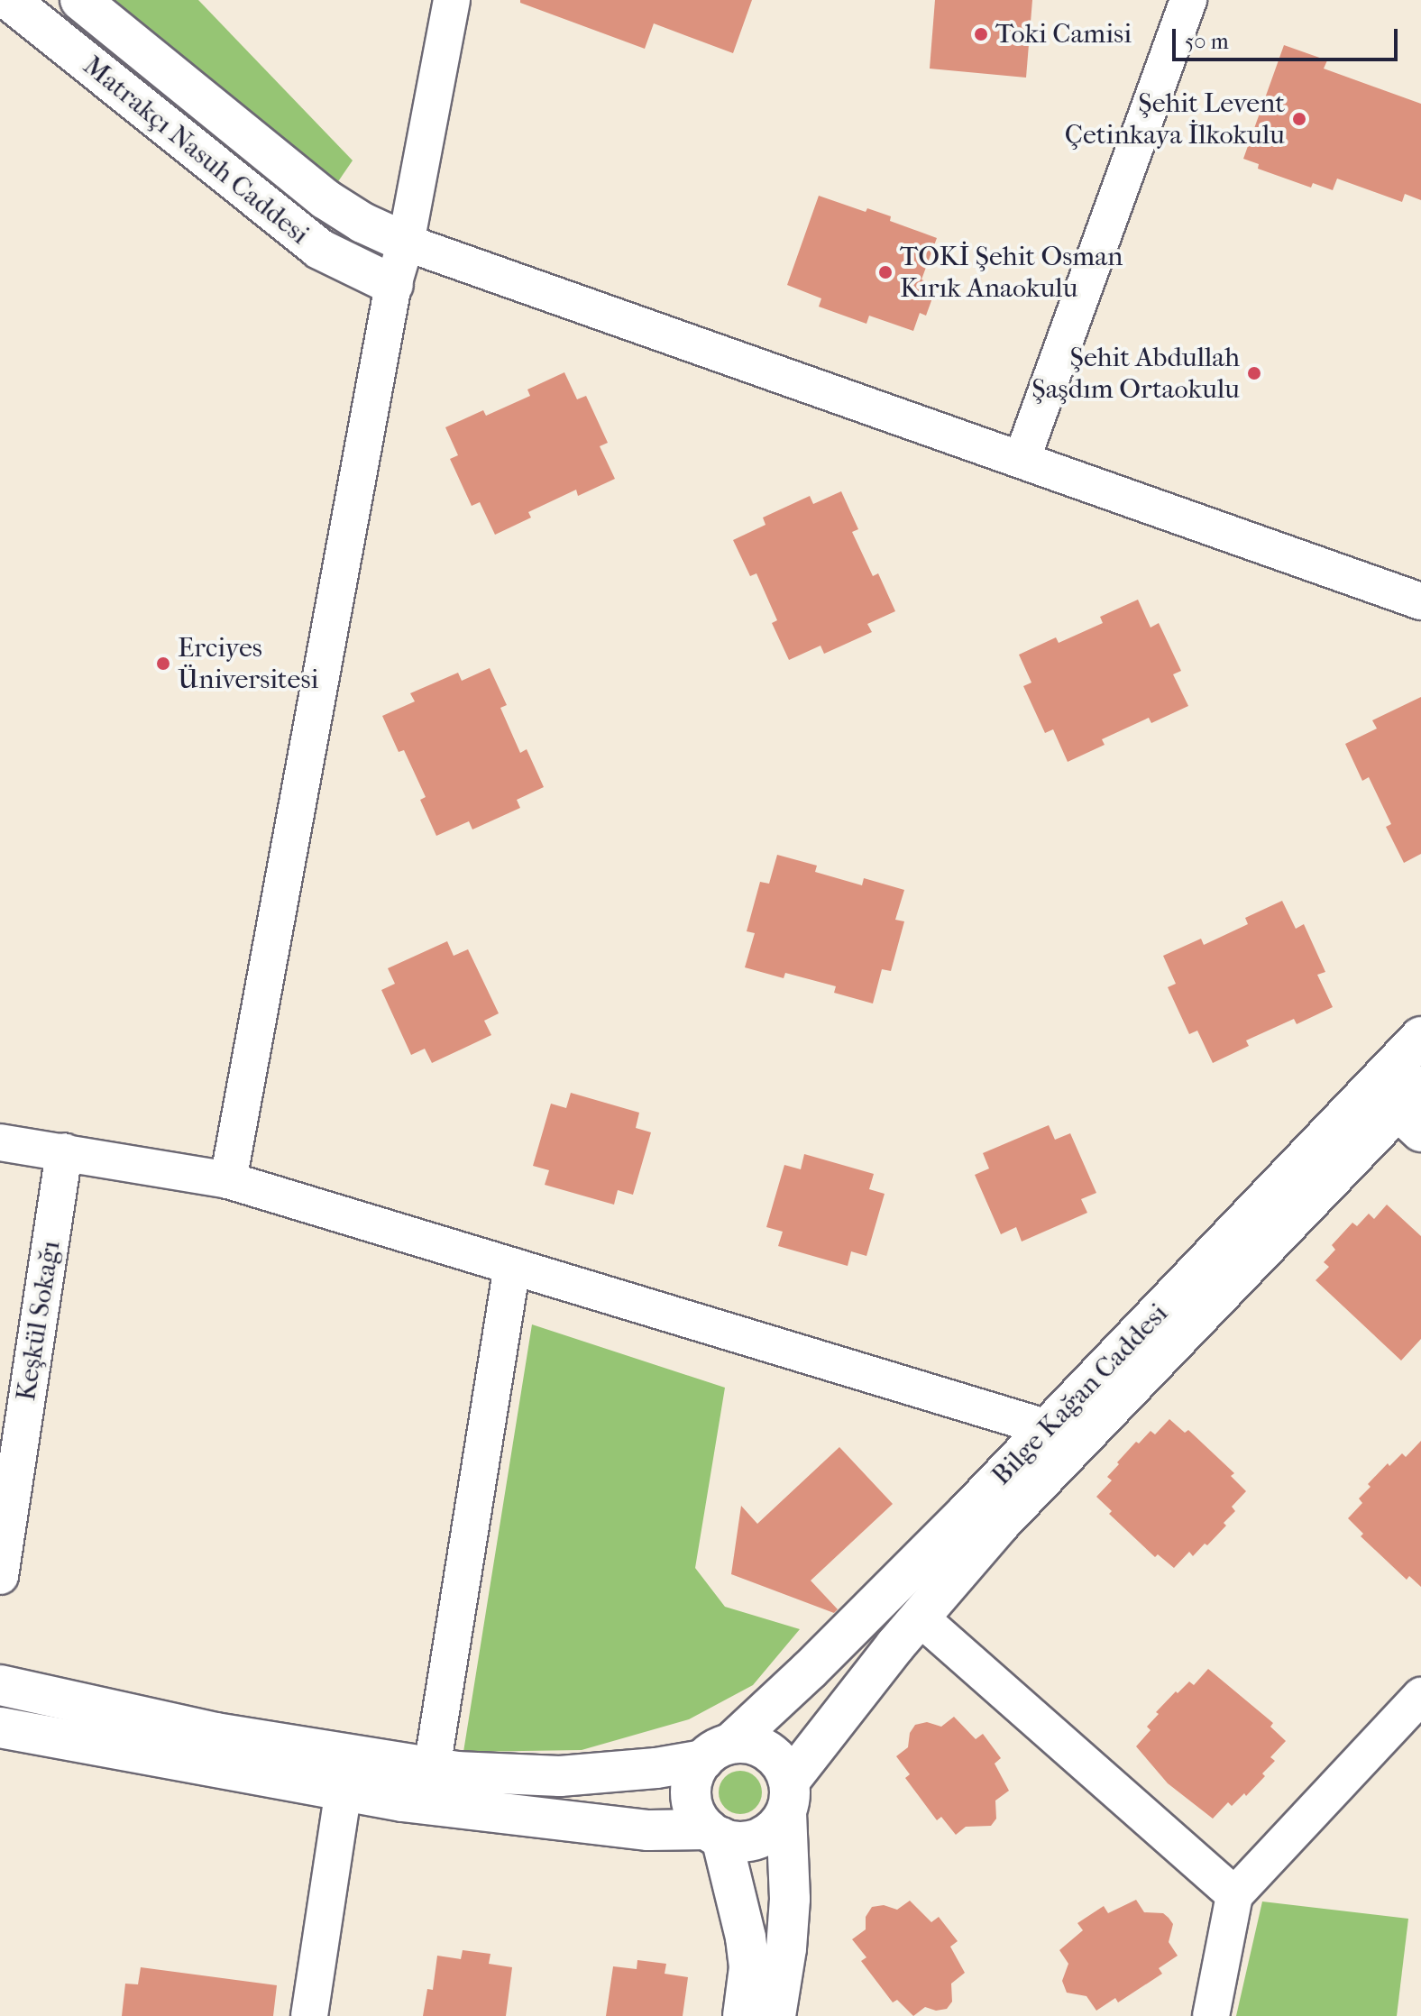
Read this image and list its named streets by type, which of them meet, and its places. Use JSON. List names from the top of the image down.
{
  "streets": {
    "street": ["Matrakçı Nasuh Caddesi", "Keşkül Sokağı", "Bilge Kağan Caddesi"]
  },
  "places": [
    "Toki Camisi",
    "Şehit Levent Çetinkaya İlkokulu",
    "TOKİ Şehit Osman Kırık Anaokulu",
    "Şehit Abdullah Şaşdım Ortaokulu",
    "Erciyes Üniversitesi"
  ],
  "scale_bar": "50 m"
}
